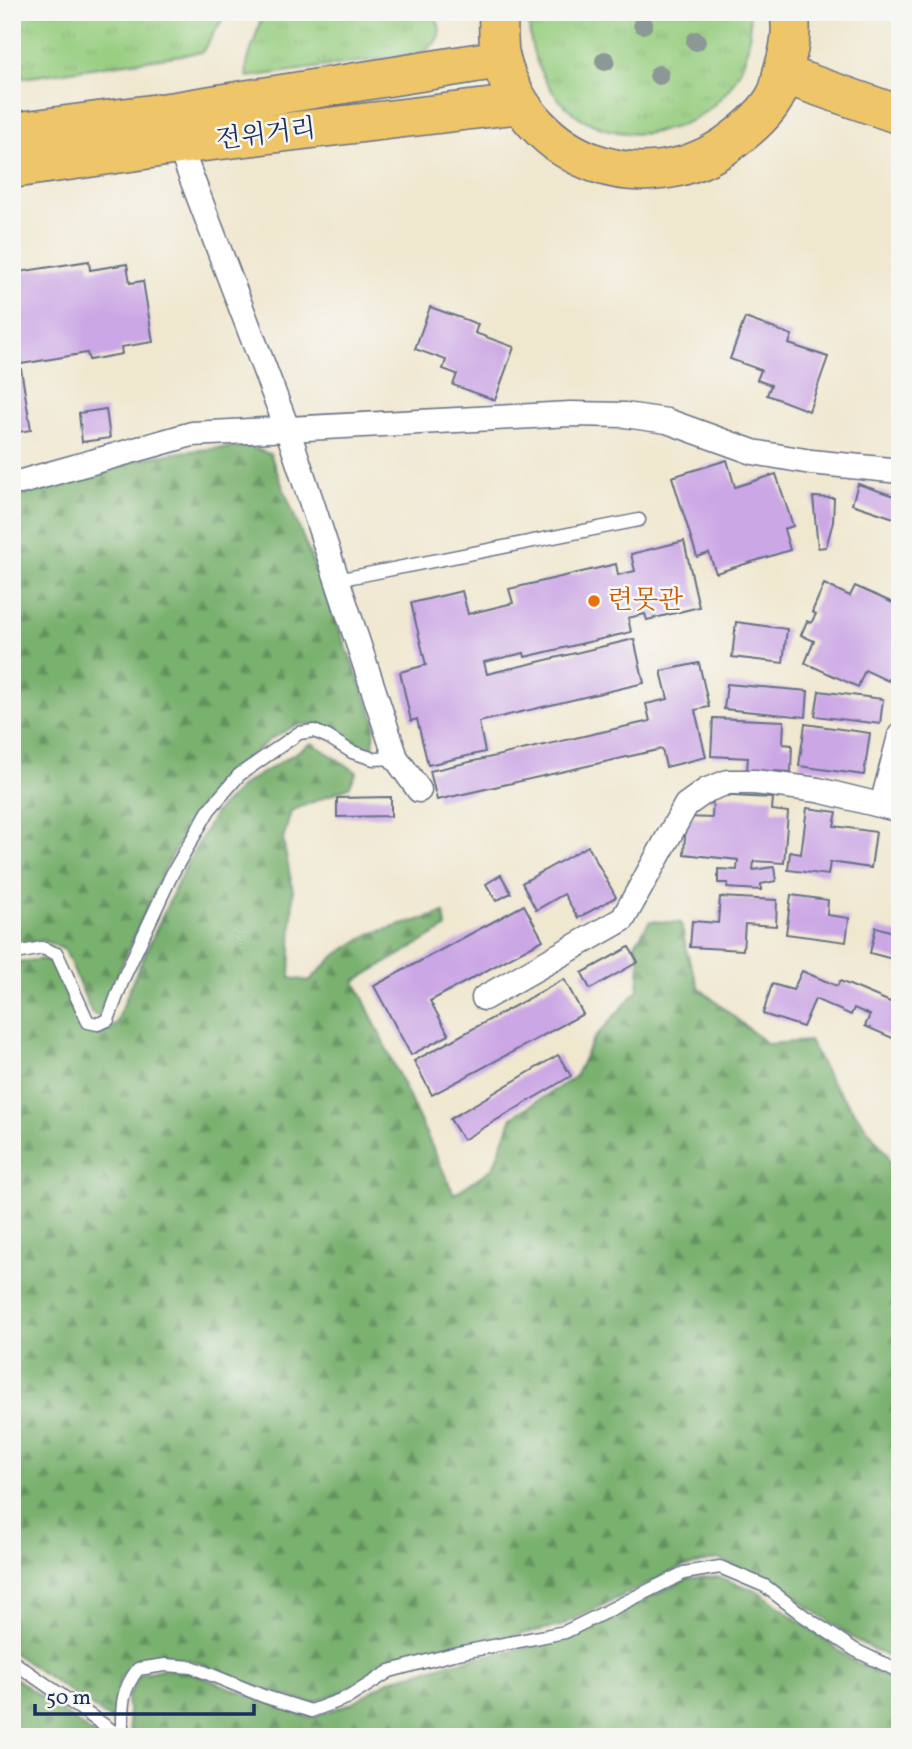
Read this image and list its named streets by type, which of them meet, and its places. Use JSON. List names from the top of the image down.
{
  "streets": {
    "main road": ["전위거리"]
  },
  "places": ["련못관"],
  "scale_bar": "50 m"
}
